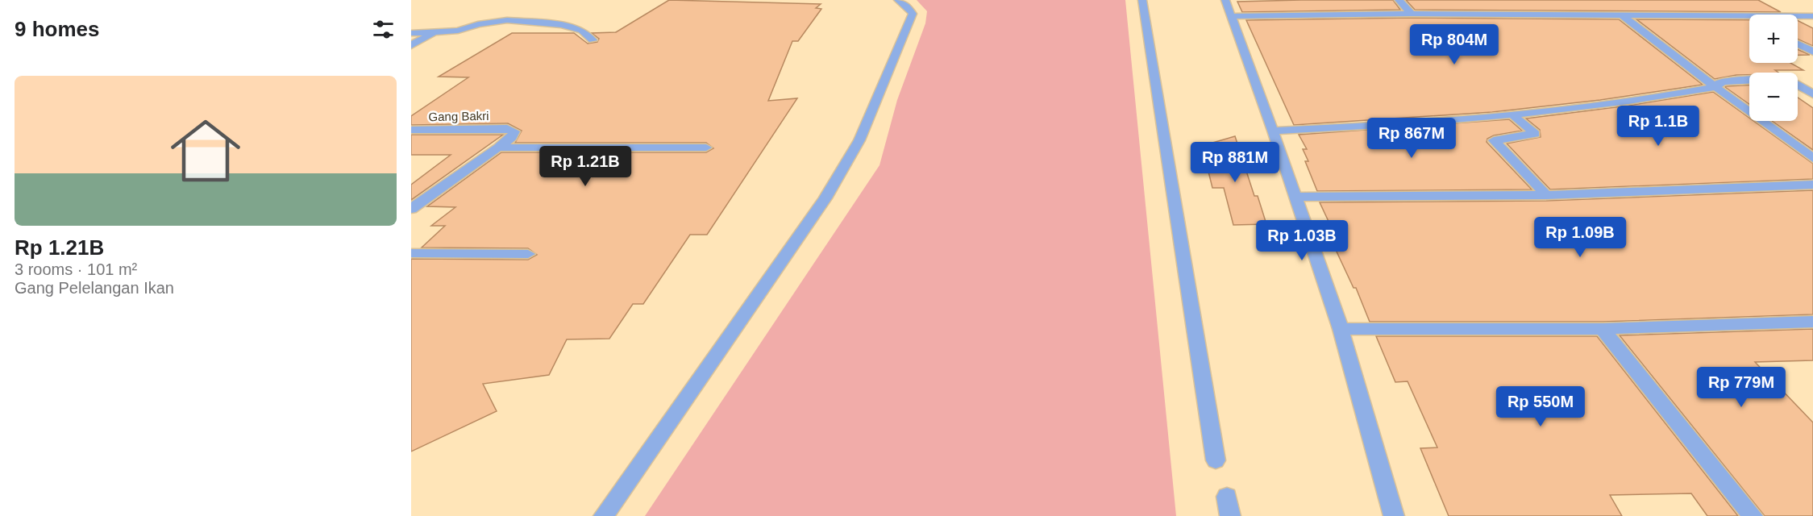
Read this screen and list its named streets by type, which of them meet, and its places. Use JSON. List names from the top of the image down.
{
  "streets": {
    "street": ["Gang Bakri"]
  },
  "page": {
    "heading": "9 homes",
    "map_buttons": ["+", "−"],
    "price": [
      "Rp 804M",
      "Rp 1.1B",
      "Rp 867M",
      "Rp 881M",
      "Rp 1.21B",
      "Rp 1.09B",
      "Rp 1.03B",
      "Rp 779M",
      "Rp 550M"
    ],
    "list": [
      {
        "name": "Rp 1.21B",
        "note": "3 rooms · 101 m² · Gang Pelelangan Ikan"
      }
    ]
  }
}
